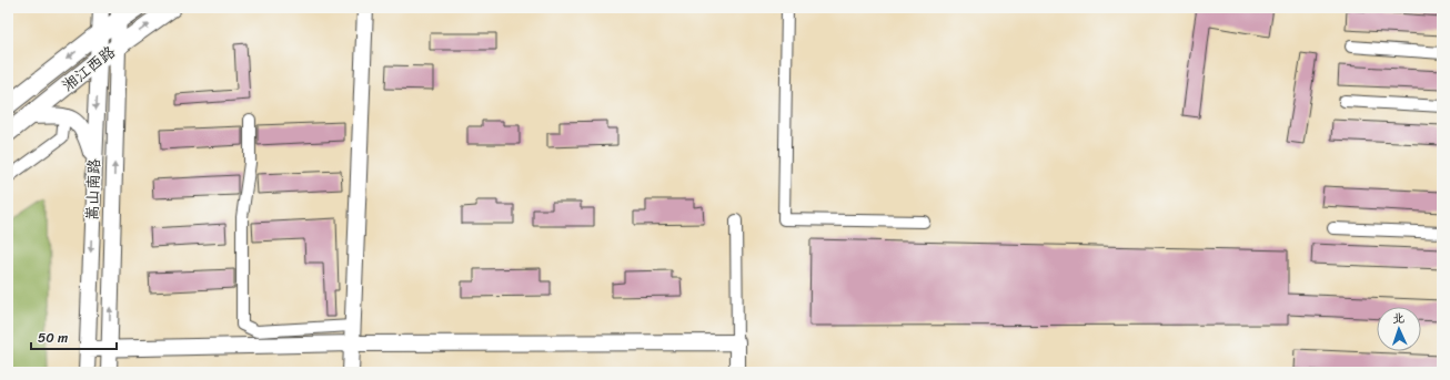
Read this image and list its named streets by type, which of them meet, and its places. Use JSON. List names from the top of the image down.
{
  "streets": {
    "main road": ["湘江西路"],
    "street": ["嵩山南路"]
  },
  "crossings": [
    ["湘江西路", "嵩山南路"]
  ],
  "scale_bar": "50 m",
  "north": "top"
}
